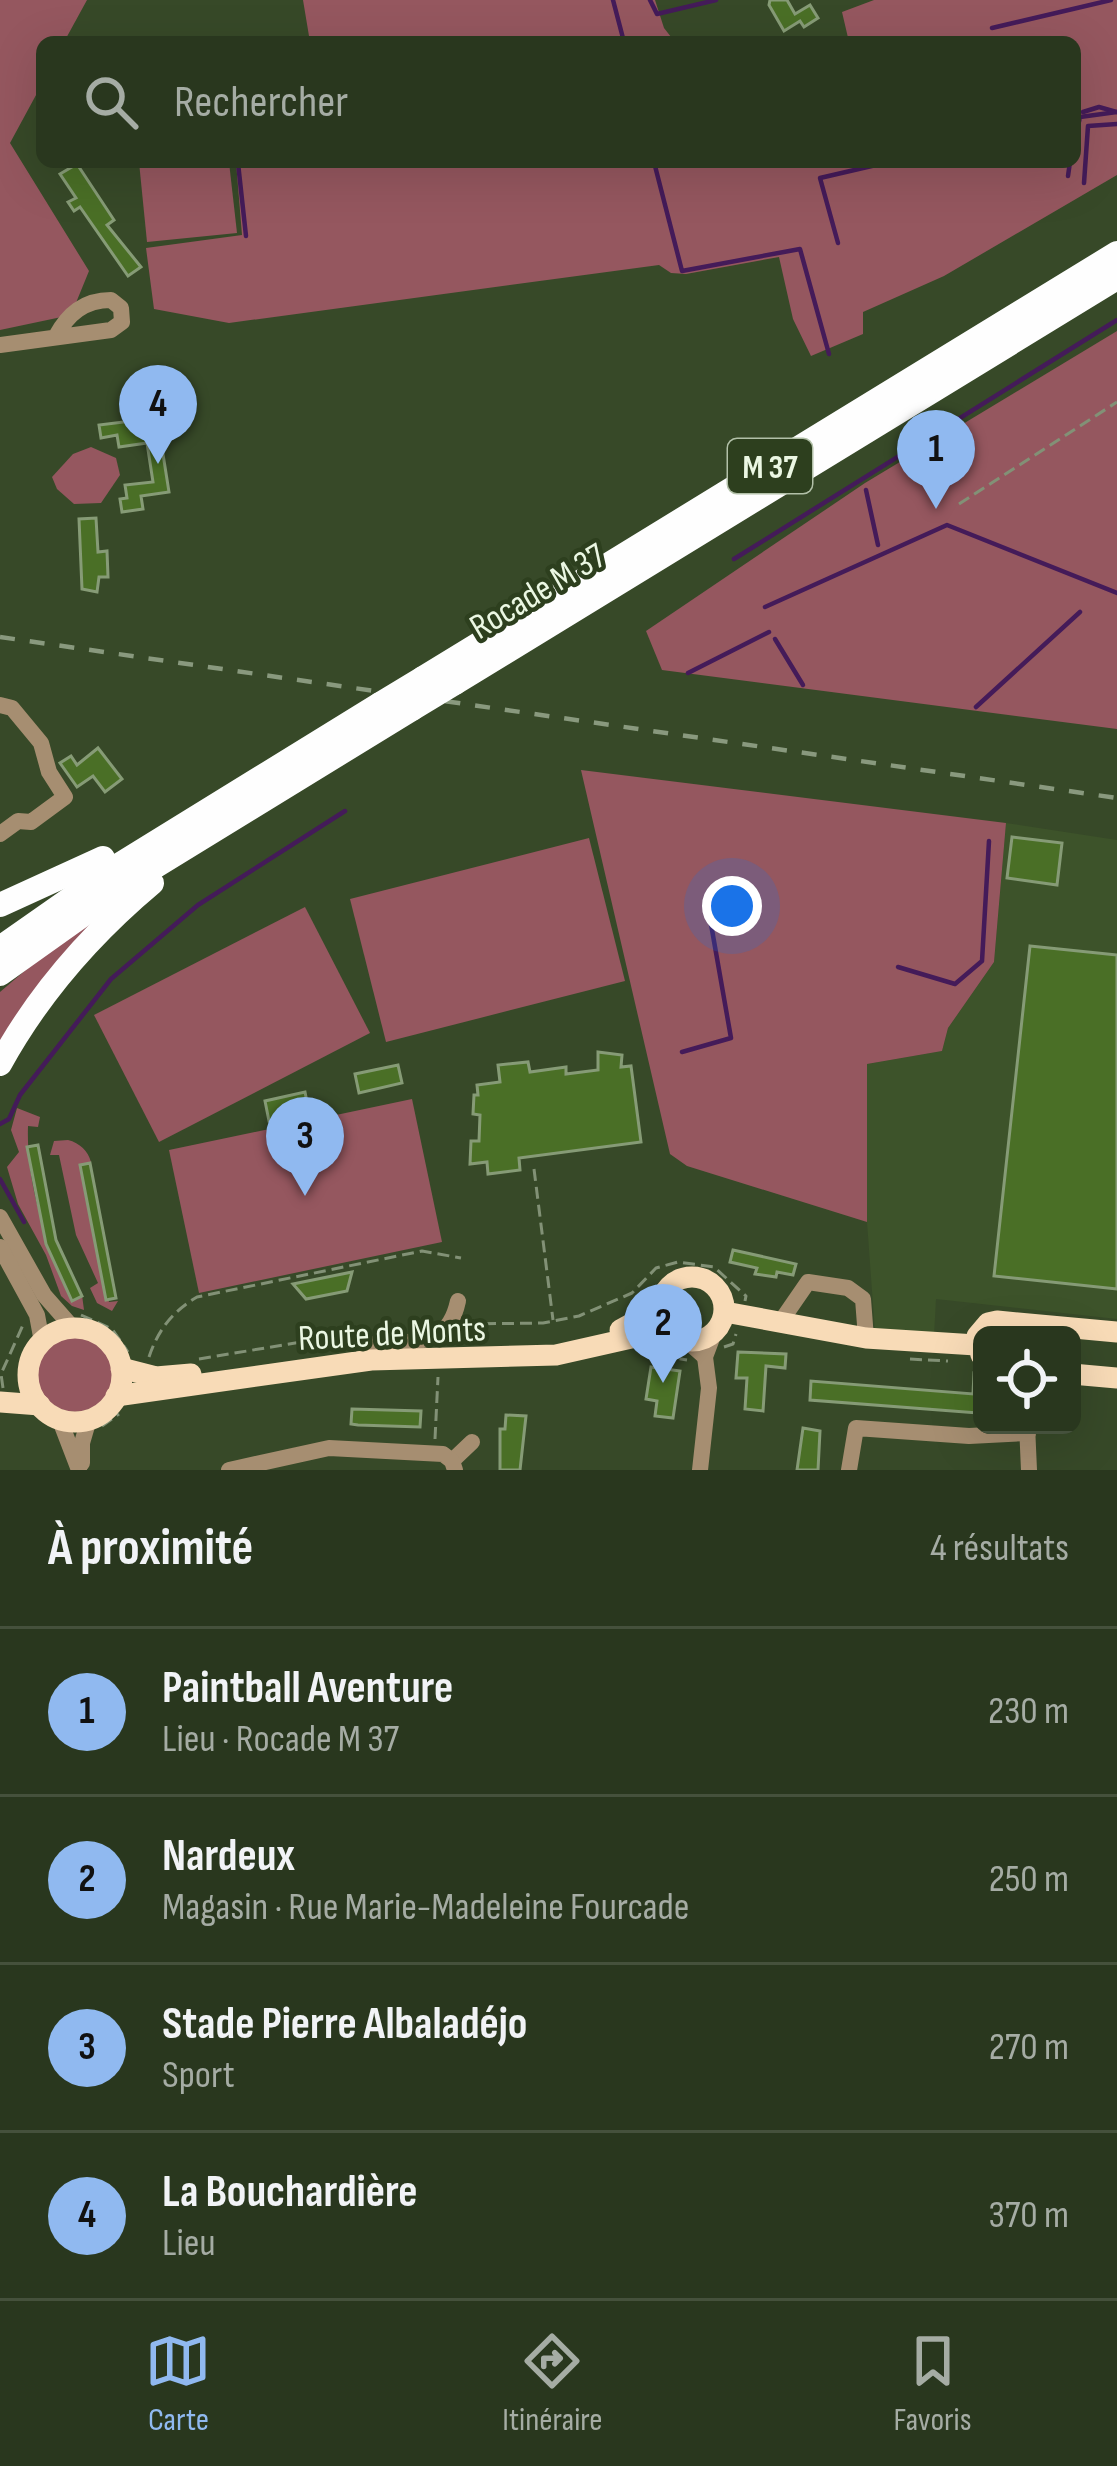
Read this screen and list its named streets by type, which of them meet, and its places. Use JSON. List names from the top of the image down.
{
  "streets": {
    "highway": ["M 37", "Rocade M 37"],
    "main road": ["Route de Monts"]
  },
  "page": {
    "search": "Rechercher",
    "pins": [
      "4",
      "1",
      "3",
      "2"
    ],
    "heading": ["À proximité", "4 résultats"],
    "list": [
      {
        "mark": "1",
        "name": "Paintball Aventure",
        "note": "Lieu · Rocade M 37",
        "value": "230 m"
      },
      {
        "mark": "2",
        "name": "Nardeux",
        "note": "Magasin · Rue Marie-Madeleine Fourcade",
        "value": "250 m"
      },
      {
        "mark": "3",
        "name": "Stade Pierre Albaladéjo",
        "note": "Sport",
        "value": "270 m"
      },
      {
        "mark": "4",
        "name": "La Bouchardière",
        "note": "Lieu",
        "value": "370 m"
      }
    ],
    "nav": ["Carte", "Itinéraire", "Favoris"]
  }
}
